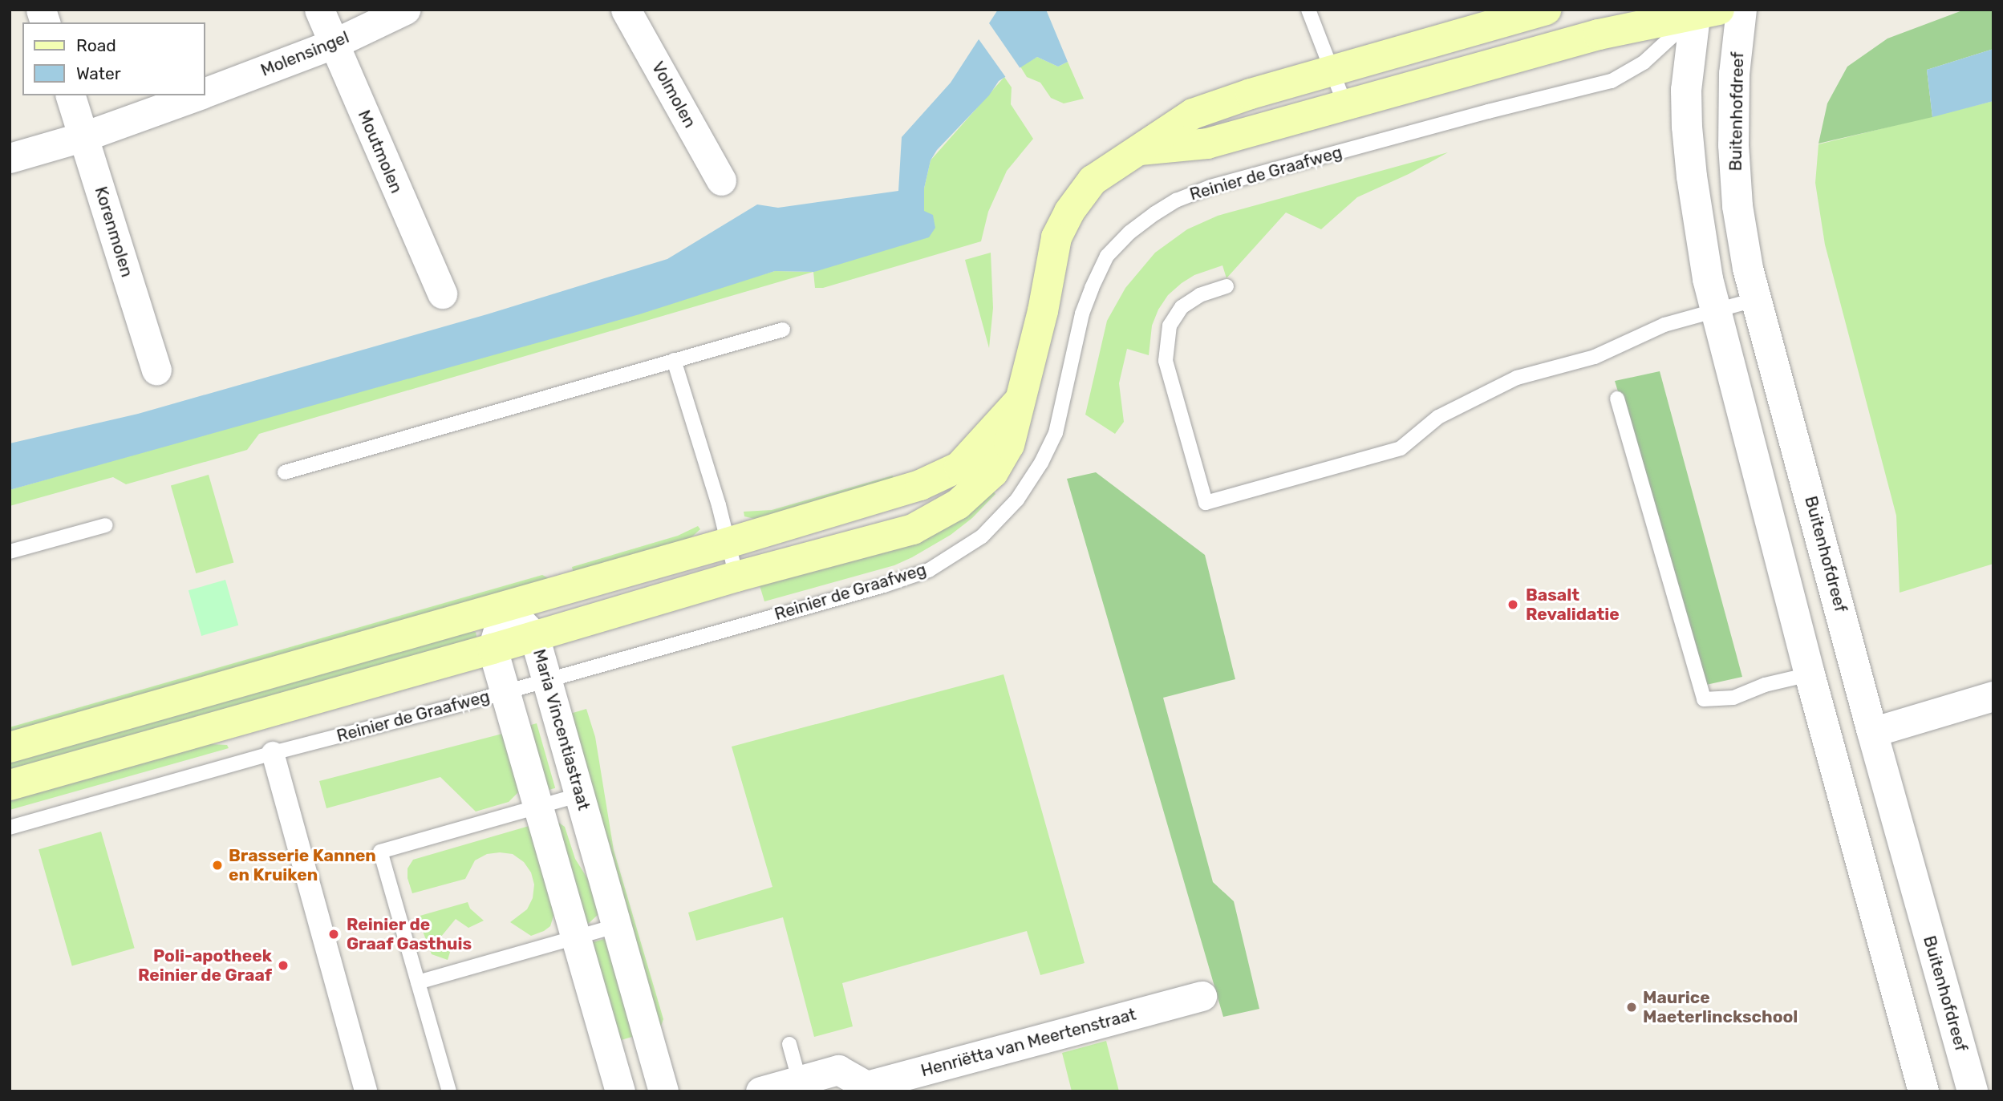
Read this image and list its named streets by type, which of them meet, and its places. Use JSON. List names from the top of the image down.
{
  "streets": {
    "street": [
      "Molensingel",
      "Volmolen",
      "Buitenhofdreef",
      "Moutmolen",
      "Korenmolen",
      "Maria Vincentiastraat",
      "Henriëtta van Meertenstraat"
    ],
    "lane": ["Reinier de Graafweg"]
  },
  "crossings": [
    ["Molensingel", "Moutmolen"],
    ["Molensingel", "Korenmolen"],
    ["Reinier de Graafweg", "Maria Vincentiastraat"]
  ],
  "places": [
    "Basalt Revalidatie",
    "Brasserie Kannen en Kruiken",
    "Reinier de Graaf Gasthuis",
    "Poli-apotheek Reinier de Graaf",
    "Maurice Maeterlinckschool"
  ],
  "legend": ["Road", "Water"]
}
